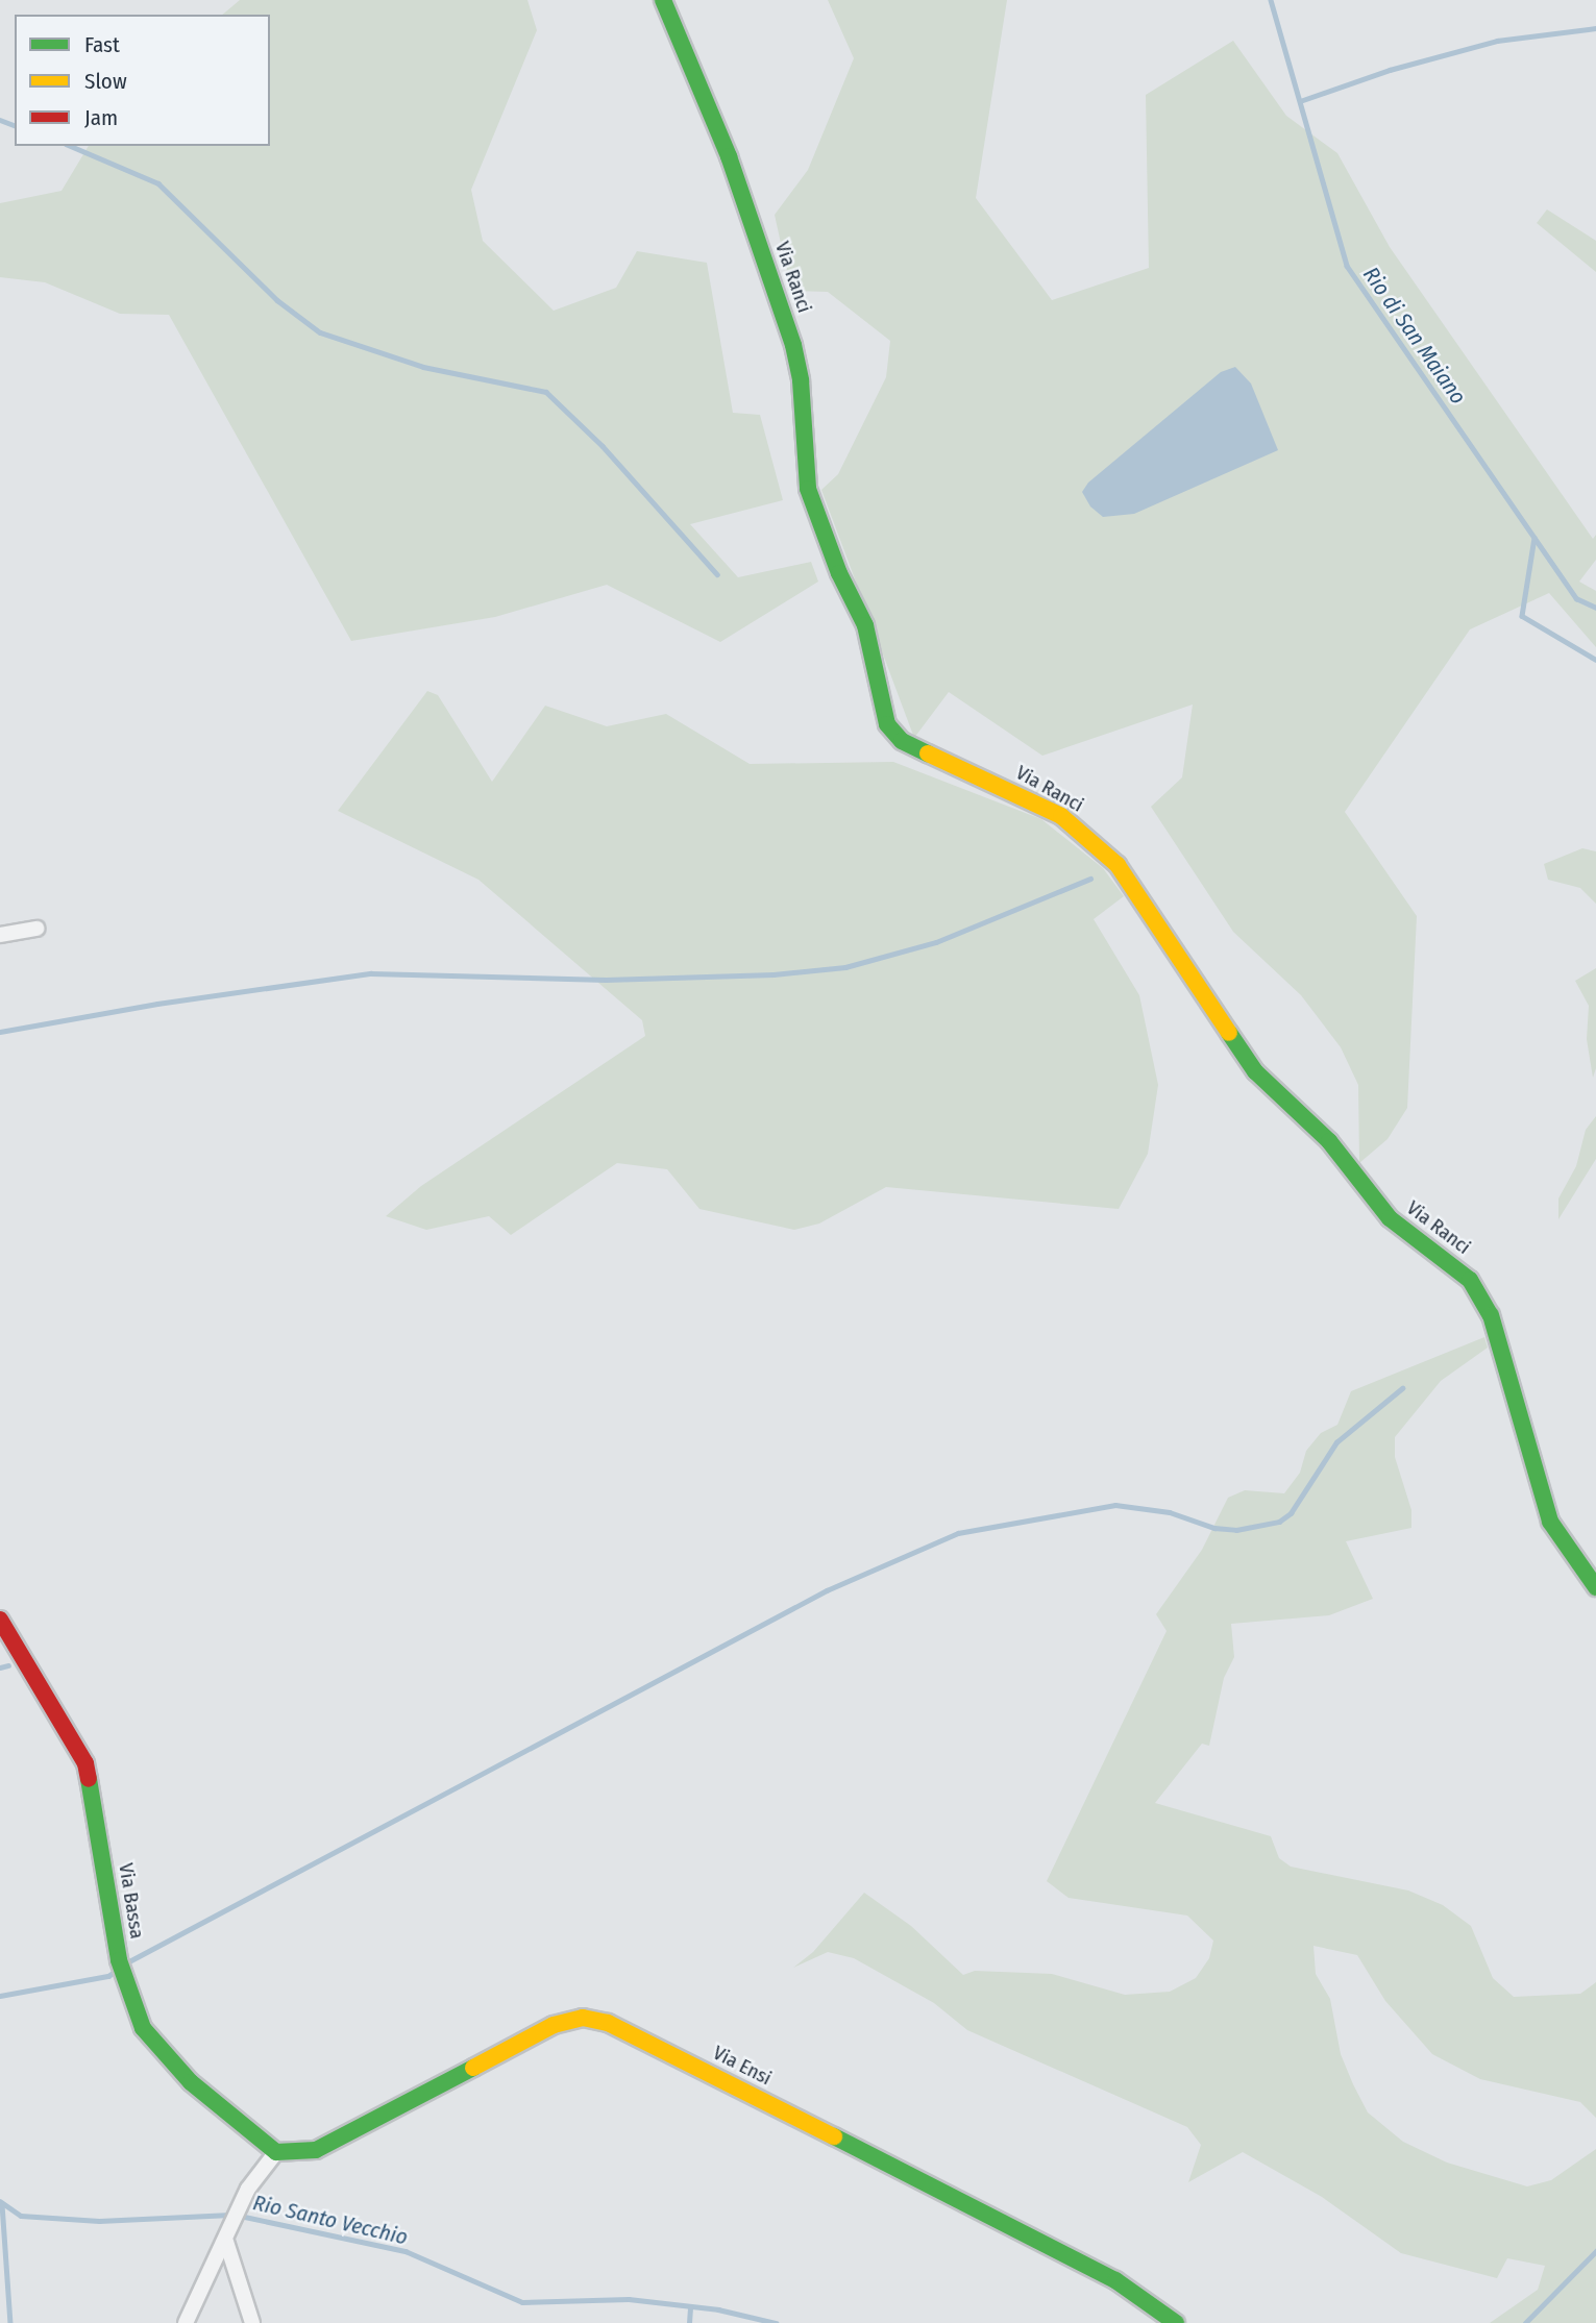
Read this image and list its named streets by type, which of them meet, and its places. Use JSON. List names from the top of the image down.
{
  "streets": {
    "street": ["Via Ranci", "Via Bassa", "Via Ensi"]
  },
  "crossings": [
    ["Via Bassa", "Via Ensi"]
  ],
  "water": ["Rio di San Maiano", "Rio Santo Vecchio"],
  "legend": ["Fast", "Slow", "Jam"]
}
